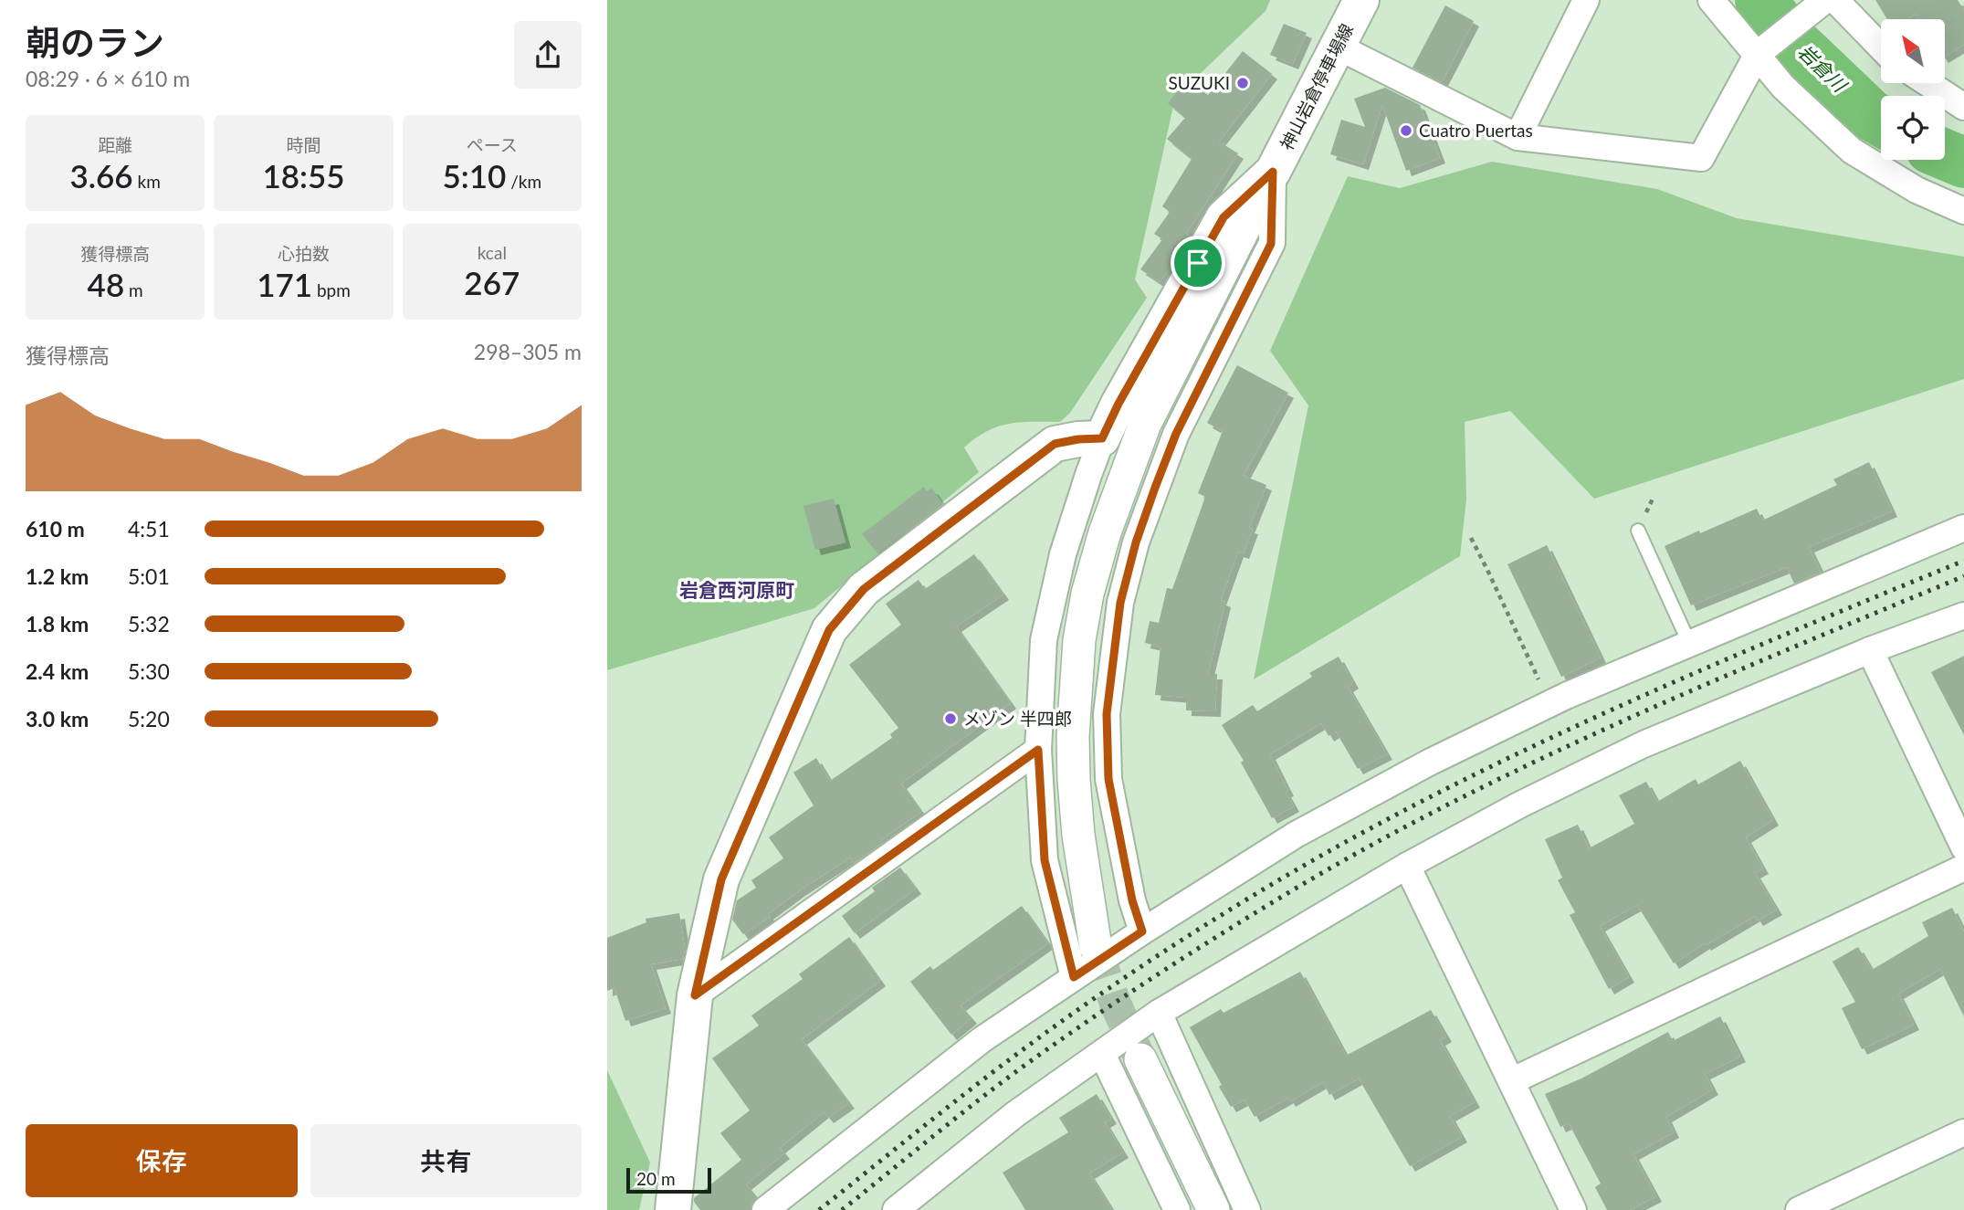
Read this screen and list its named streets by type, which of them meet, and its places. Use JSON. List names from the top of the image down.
{
  "streets": {
    "main road": ["神山岩倉停車場線"]
  },
  "districts": ["岩倉西河原町"],
  "water": ["岩倉川"],
  "places": ["SUZUKI", "Cuatro Puertas", "メゾン 半四郎"],
  "scale_bar": "20 m",
  "north": "top left",
  "page": {
    "heading": ["朝のラン", "08:29 · 6 × 610 m"],
    "stats": [
      ["距離", "3.66 km"],
      ["時間", "18:55"],
      ["ペース", "5:10 /km"],
      ["獲得標高", "48 m"],
      ["心拍数", "171 bpm"],
      ["kcal", "267"]
    ],
    "chart": ["獲得標高", "298–305 m"],
    "list": [
      {
        "name": "610 m",
        "note": "4:51"
      },
      {
        "name": "1.2 km",
        "note": "5:01"
      },
      {
        "name": "1.8 km",
        "note": "5:32"
      },
      {
        "name": "2.4 km",
        "note": "5:30"
      },
      {
        "name": "3.0 km",
        "note": "5:20"
      }
    ],
    "buttons": ["保存", "共有"],
    "scale": "20 m"
  }
}
